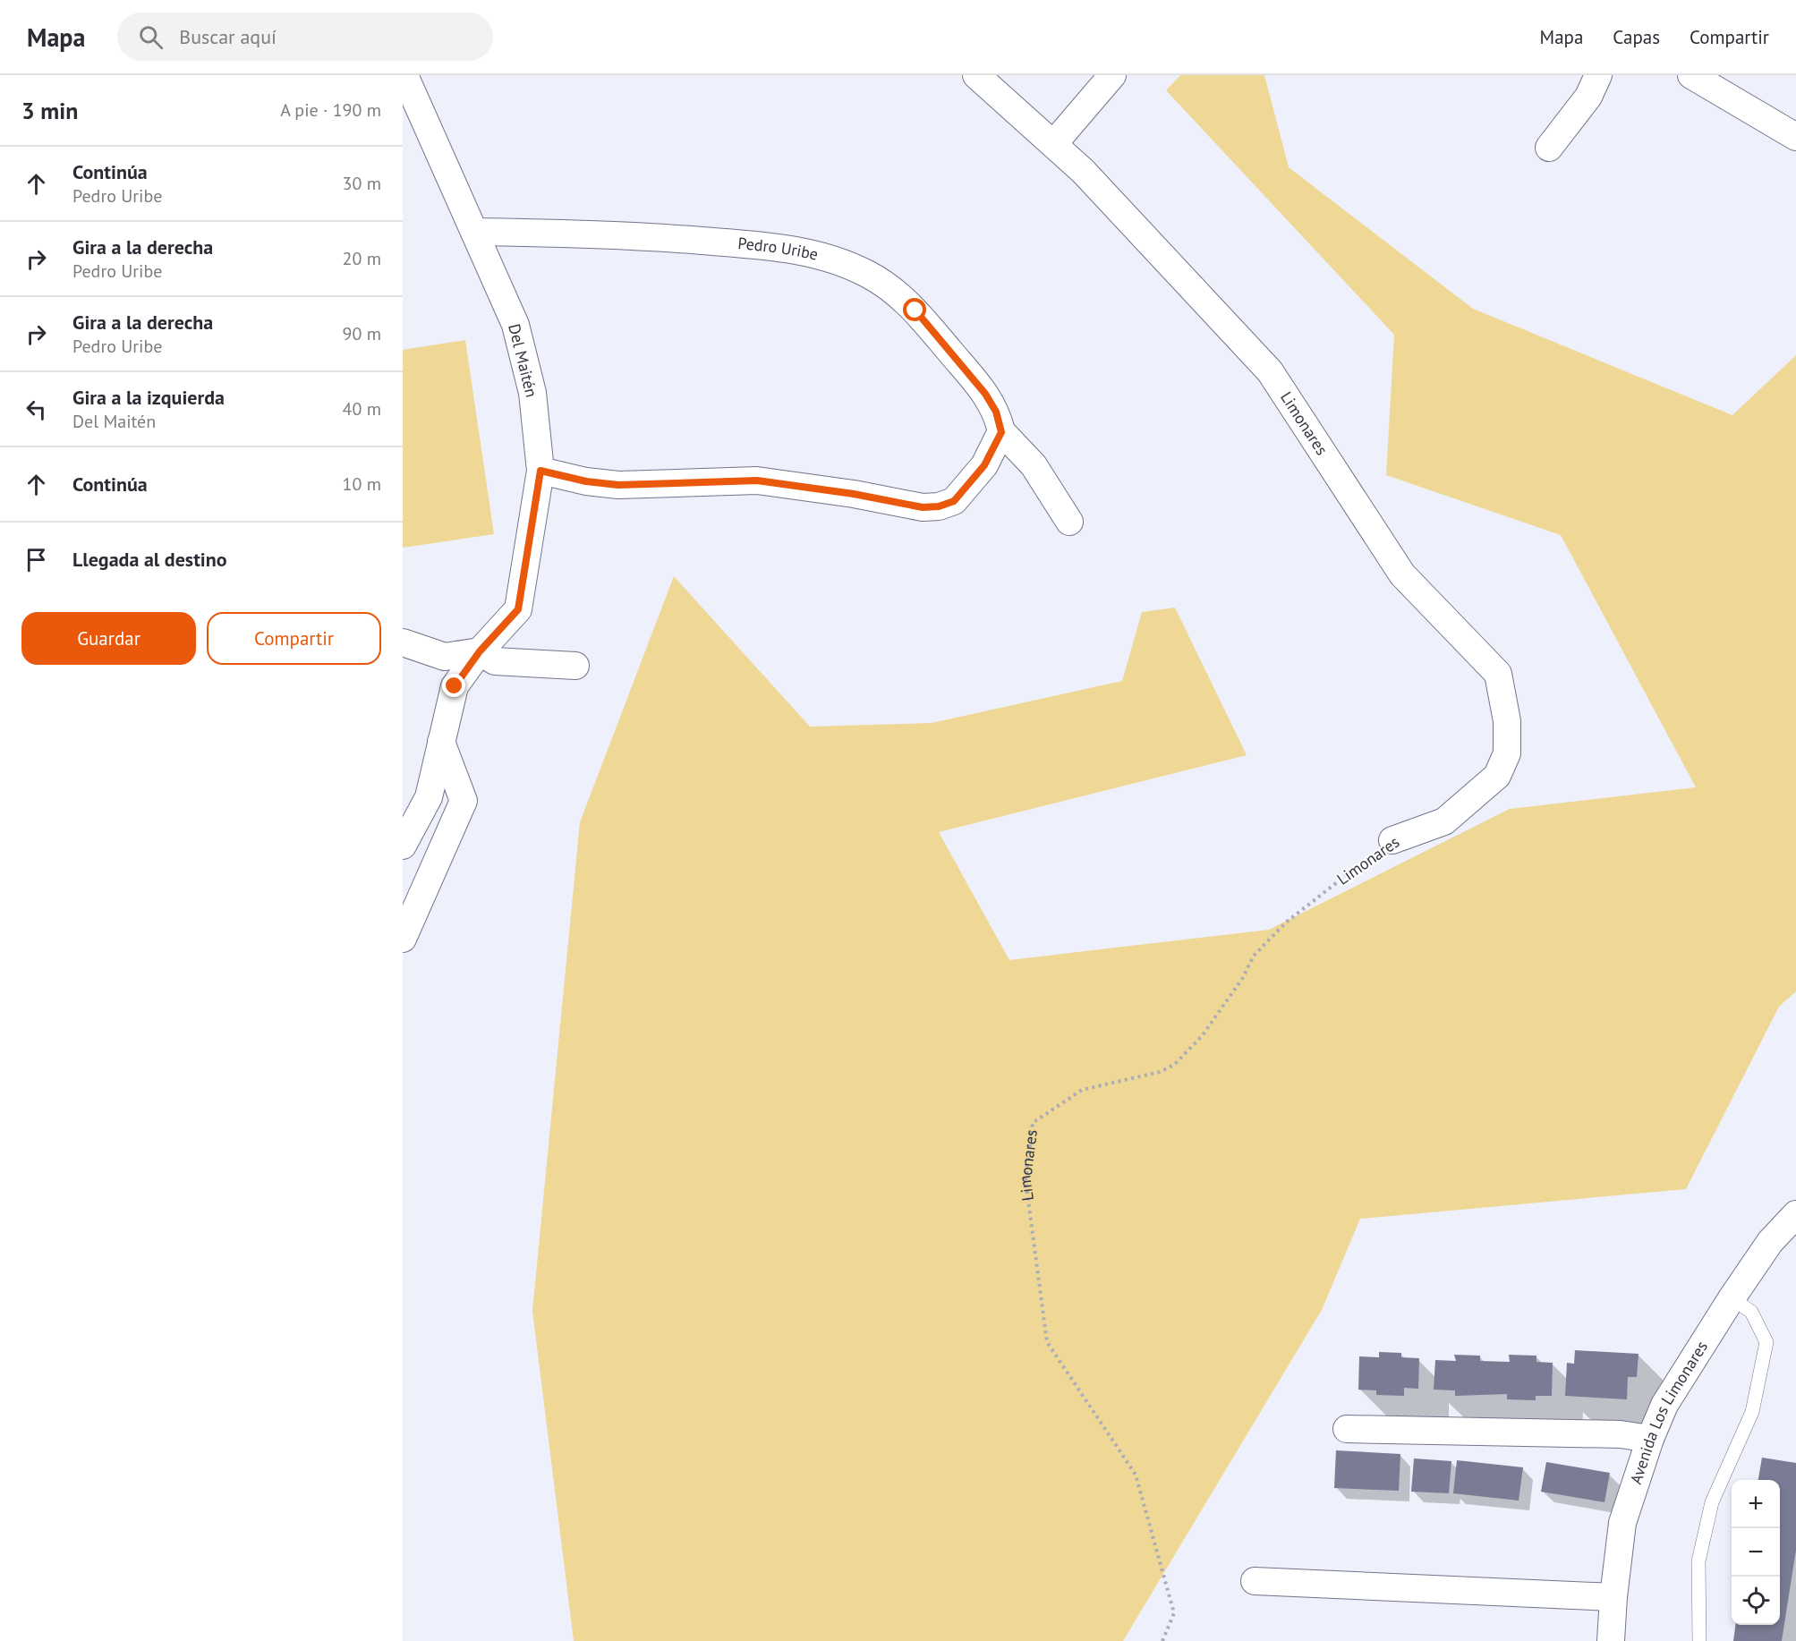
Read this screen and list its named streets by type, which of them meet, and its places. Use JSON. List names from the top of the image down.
{
  "streets": {
    "street": [
      "Pedro Uribe",
      "Del Maitén",
      "Limonares",
      "Avenida Los Limonares"
    ]
  },
  "crossings": [
    ["Pedro Uribe", "Del Maitén"]
  ],
  "page": {
    "header": "Mapa",
    "search": "Buscar aquí",
    "nav": ["Mapa", "Capas", "Compartir"],
    "heading": ["3 min", "A pie · 190 m"],
    "list": [
      ["Continúa", "Pedro Uribe", "30 m"],
      ["Gira a la derecha", "Pedro Uribe", "20 m"],
      ["Gira a la derecha", "Pedro Uribe", "90 m"],
      ["Gira a la izquierda", "Del Maitén", "40 m"],
      ["Continúa", "10 m"],
      "Llegada al destino"
    ],
    "buttons": ["Guardar", "Compartir"],
    "map_buttons": ["+", "−"]
  }
}
